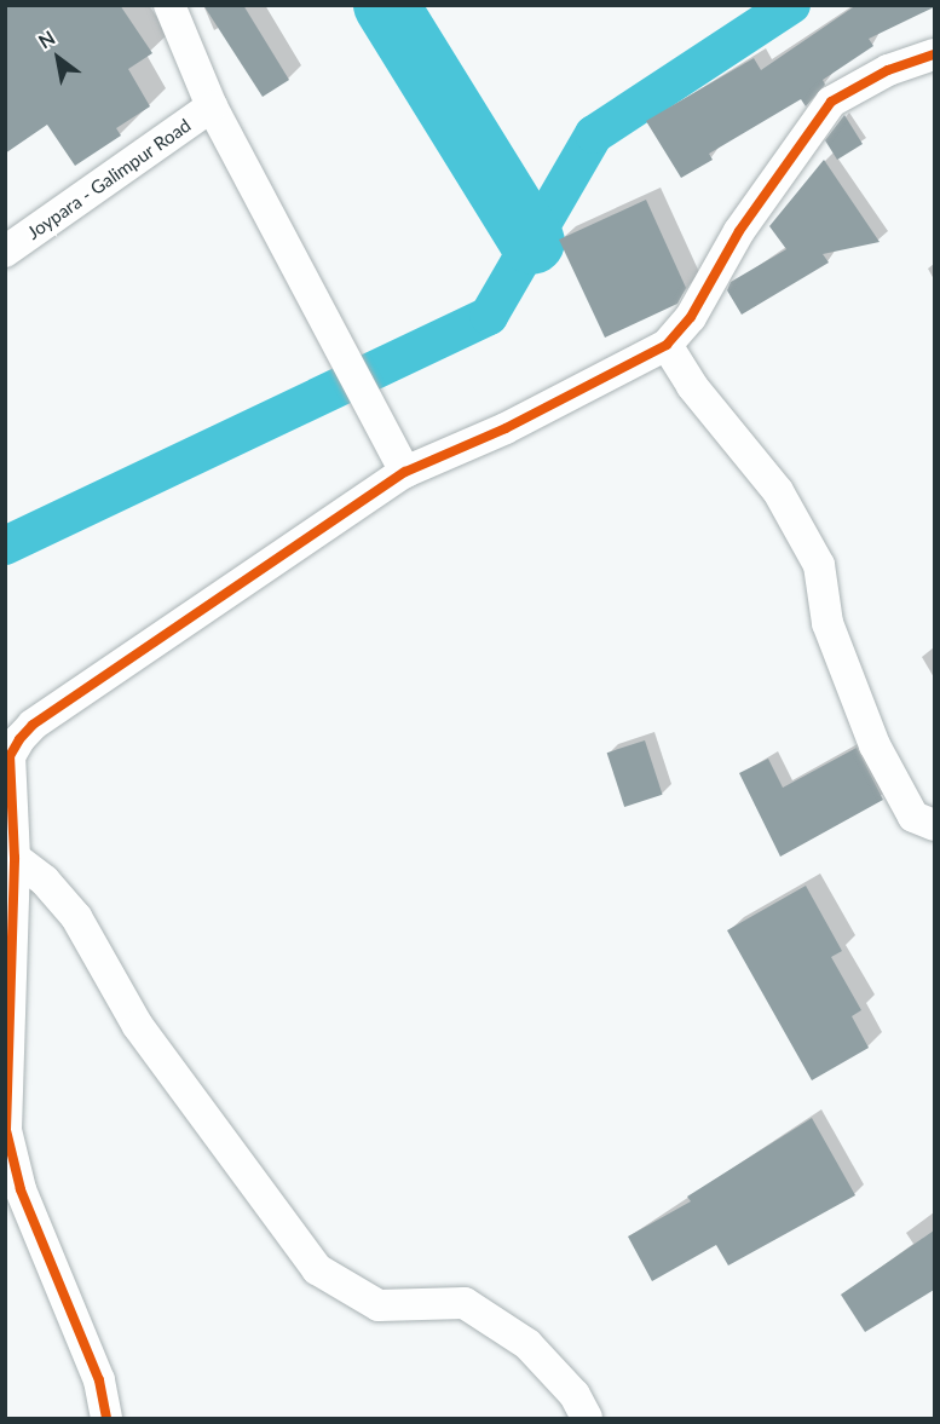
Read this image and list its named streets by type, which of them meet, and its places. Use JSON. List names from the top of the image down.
{
  "streets": {
    "street": ["Joypara - Galimpur Road"]
  },
  "north": "top left"
}
